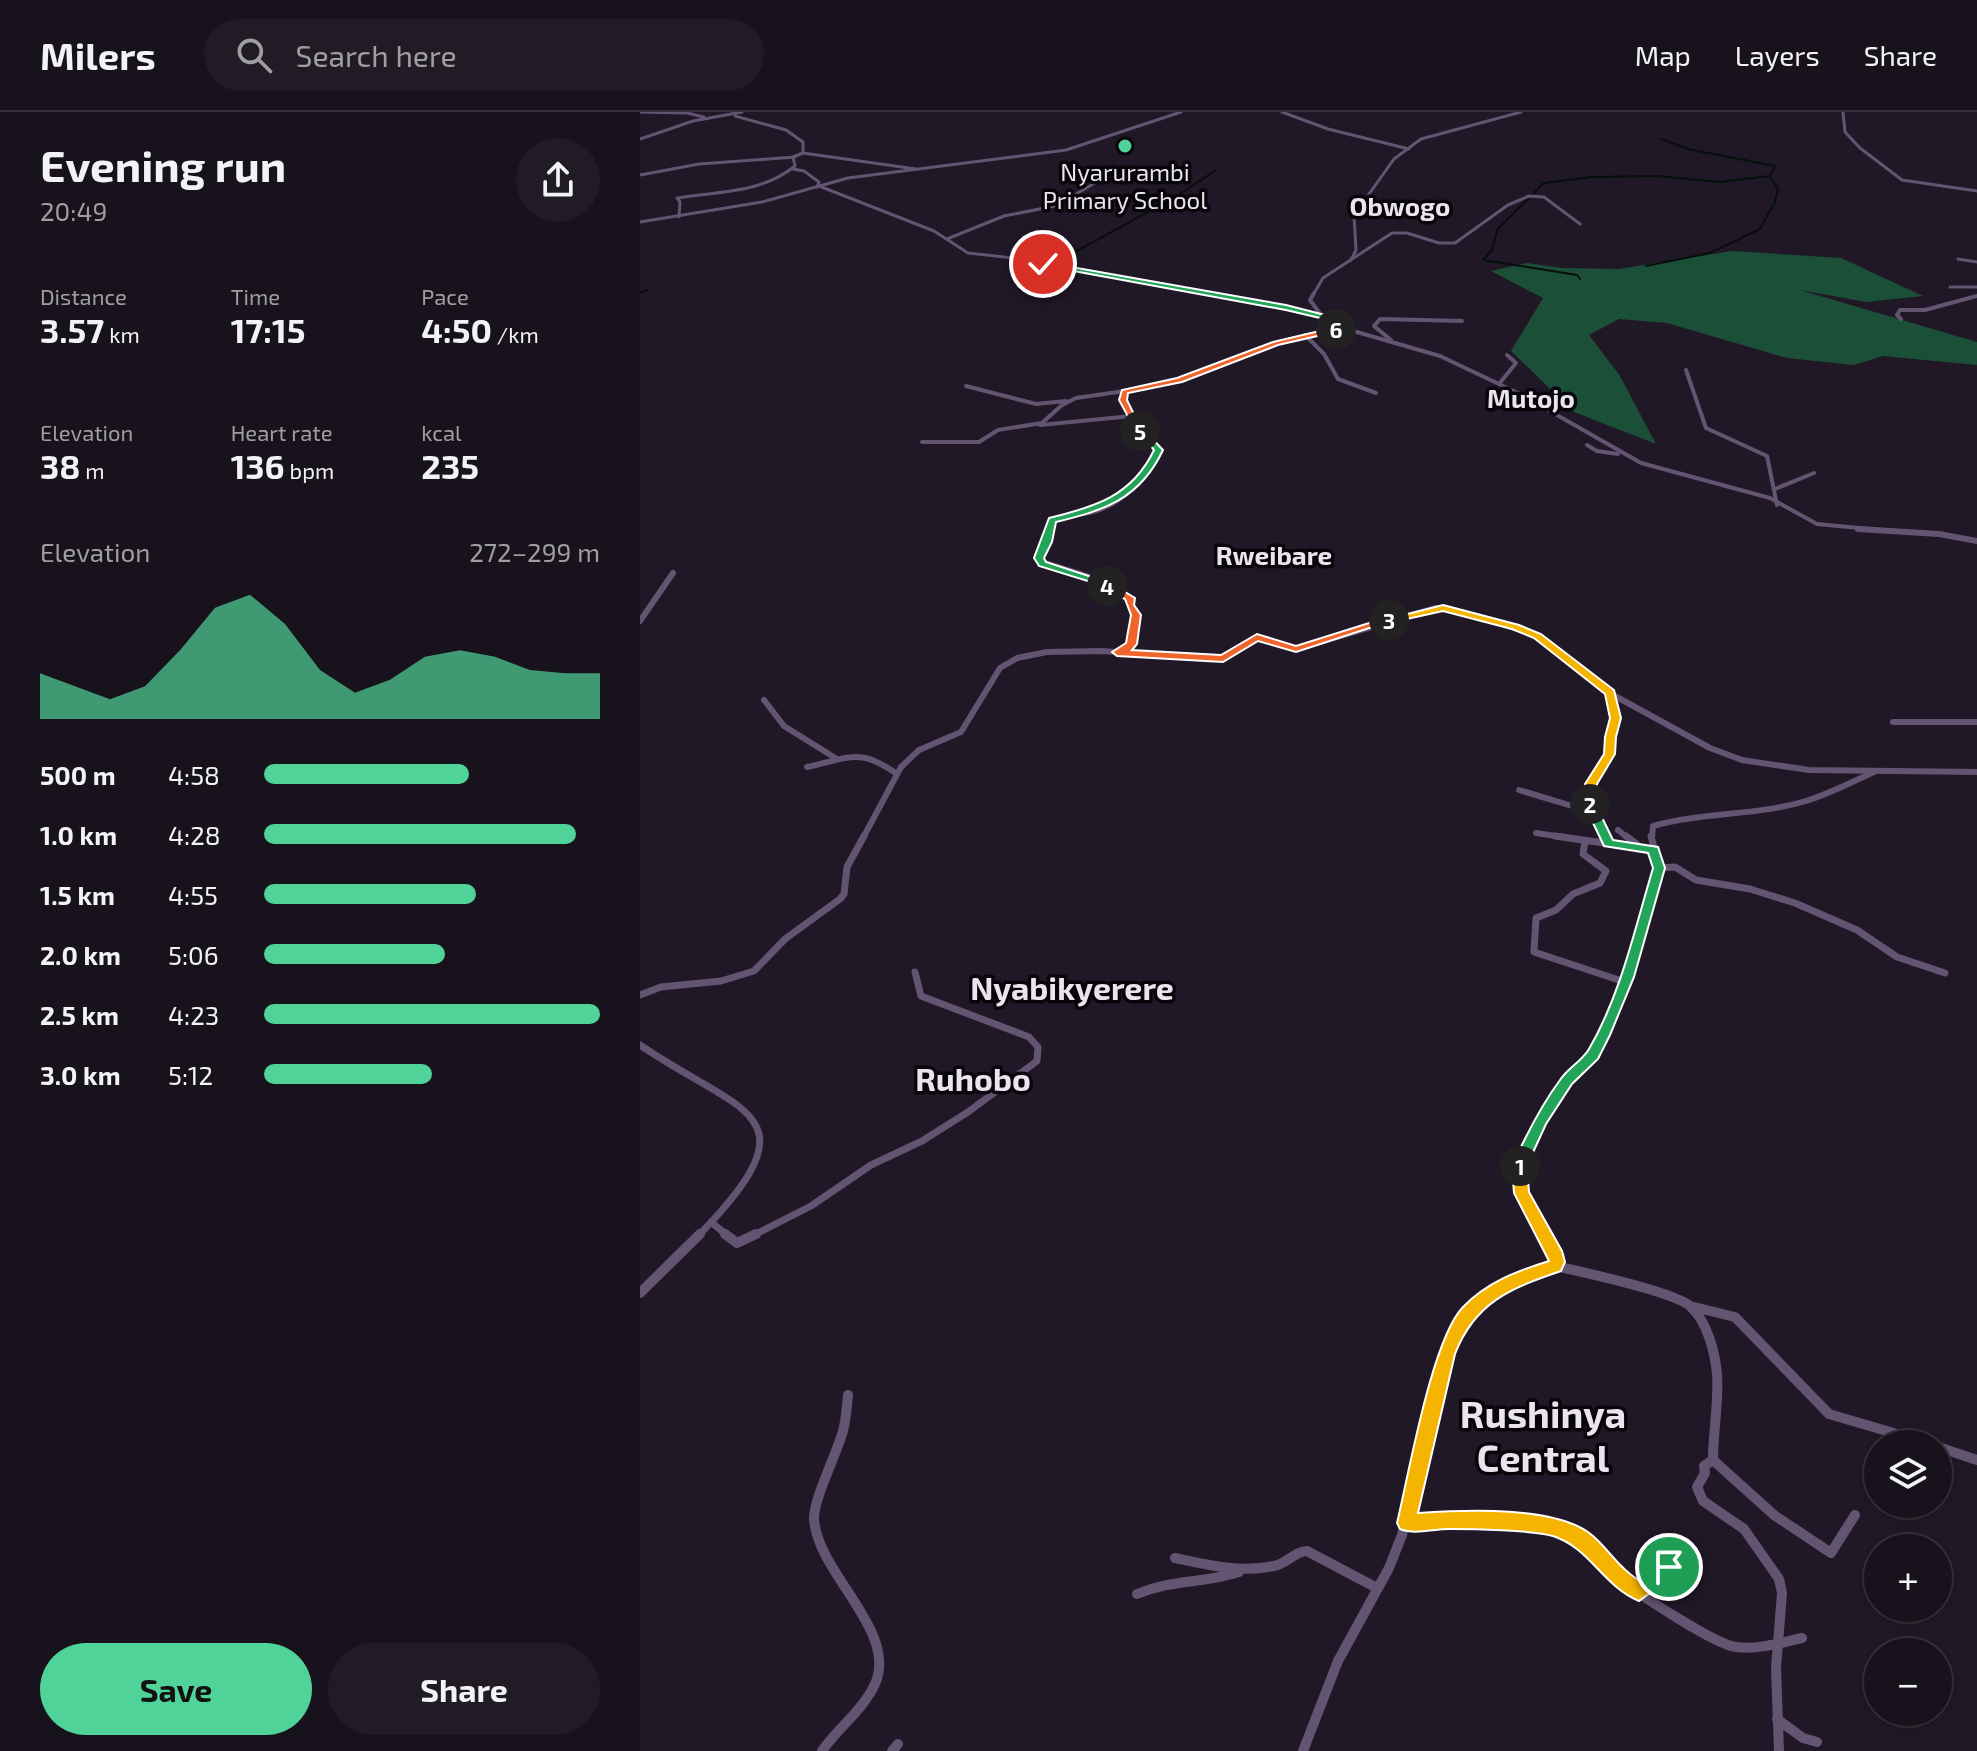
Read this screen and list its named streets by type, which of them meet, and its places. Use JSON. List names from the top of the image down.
{
  "districts": [
    "Obwogo",
    "Mutojo",
    "Rweibare",
    "Nyabikyerere",
    "Ruhobo",
    "Rushinya Central"
  ],
  "places": ["Nyarurambi Primary School"],
  "page": {
    "header": "Milers",
    "search": "Search here",
    "nav": ["Map", "Layers", "Share"],
    "heading": ["Evening run", "20:49"],
    "stats": [
      ["Distance", "3.57 km"],
      ["Time", "17:15"],
      ["Pace", "4:50 /km"],
      ["Elevation", "38 m"],
      ["Heart rate", "136 bpm"],
      ["kcal", "235"]
    ],
    "pins": [
      "6",
      "5",
      "4",
      "3",
      "2",
      "1"
    ],
    "chart": ["Elevation", "272–299 m"],
    "list": [
      {
        "name": "500 m",
        "note": "4:58"
      },
      {
        "name": "1.0 km",
        "note": "4:28"
      },
      {
        "name": "1.5 km",
        "note": "4:55"
      },
      {
        "name": "2.0 km",
        "note": "5:06"
      },
      {
        "name": "2.5 km",
        "note": "4:23"
      },
      {
        "name": "3.0 km",
        "note": "5:12"
      }
    ],
    "map_buttons": ["+", "−"],
    "buttons": ["Save", "Share"]
  }
}
